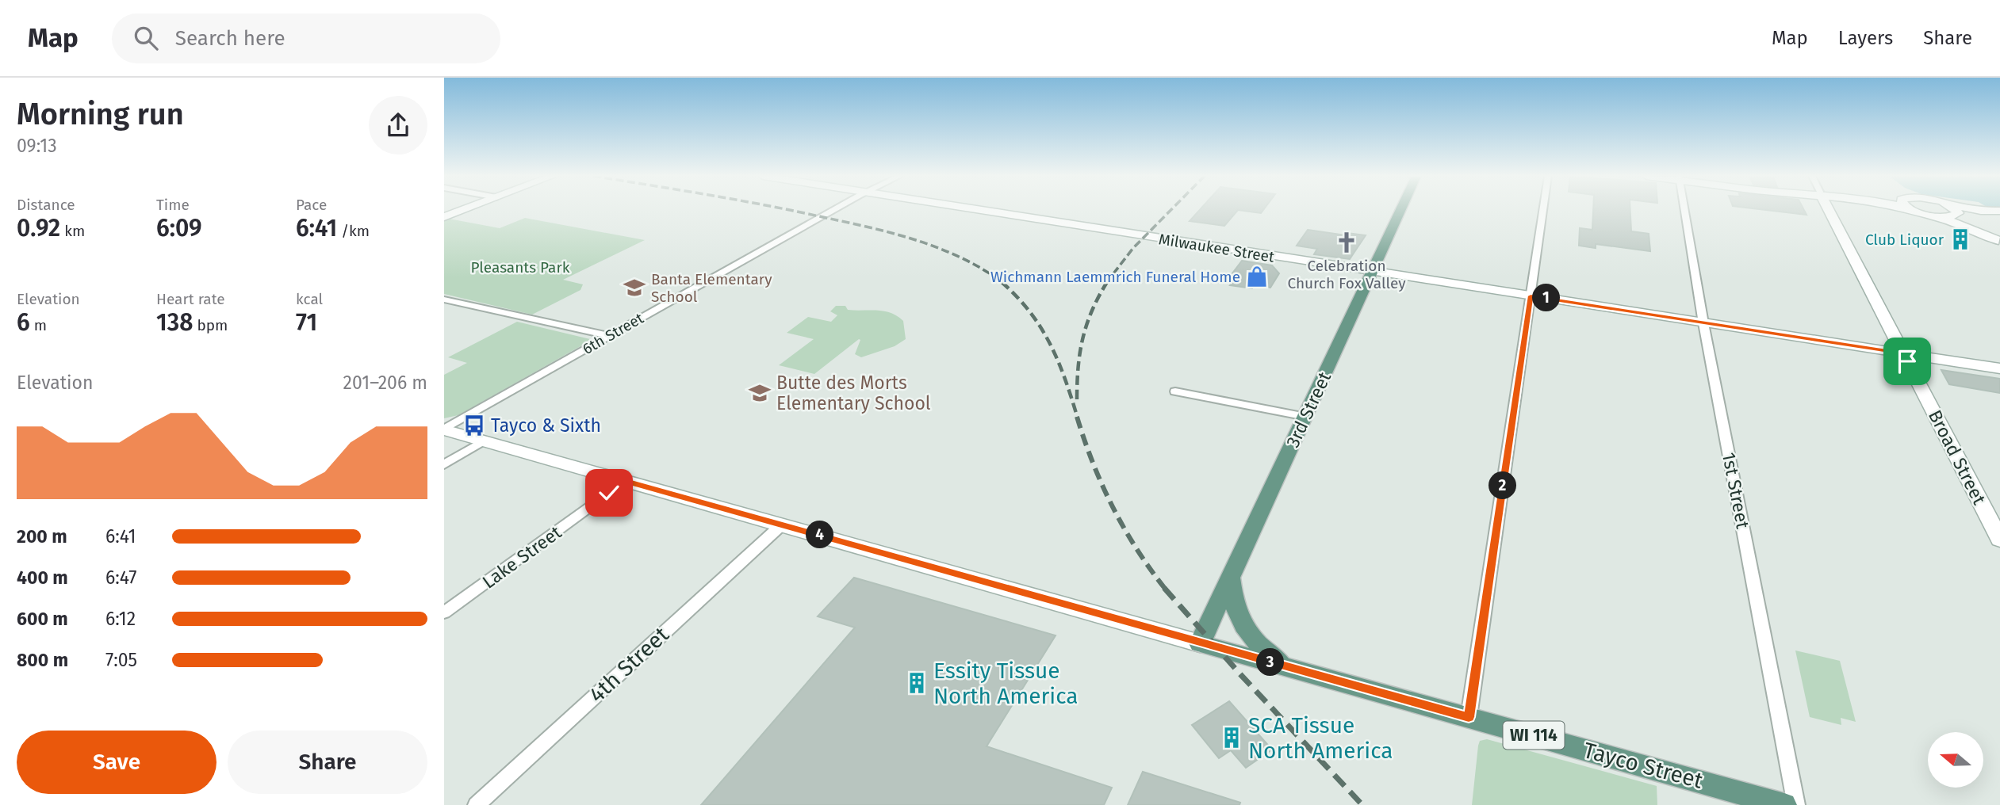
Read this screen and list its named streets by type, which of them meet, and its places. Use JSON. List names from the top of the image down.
{
  "streets": {
    "main road": ["3rd Street", "WI 114", "Tayco Street"],
    "street": [
      "Milwaukee Street",
      "6th Street",
      "Broad Street",
      "1st Street",
      "Lake Street",
      "4th Street"
    ]
  },
  "crossings": [
    ["Milwaukee Street", "3rd Street"],
    ["Milwaukee Street", "Broad Street"],
    ["Milwaukee Street", "1st Street"],
    ["6th Street", "Tayco Street"],
    ["3rd Street", "Tayco Street"],
    ["Lake Street", "Tayco Street"],
    ["4th Street", "Tayco Street"]
  ],
  "parks": ["Pleasants Park"],
  "places": {
    "building": ["Club Liquor", "Essity Tissue North America", "SCA Tissue North America"],
    "church": ["Celebration Church Fox Valley"],
    "shop": ["Wichmann Laemmrich Funeral Home"],
    "school or university": ["Banta Elementary School", "Butte des Morts Elementary School"],
    "bus stop": ["Tayco & Sixth"]
  },
  "north": "left",
  "page": {
    "header": "Map",
    "search": "Search here",
    "nav": ["Map", "Layers", "Share"],
    "heading": ["Morning run", "09:13"],
    "stats": [
      ["Distance", "0.92 km"],
      ["Time", "6:09"],
      ["Pace", "6:41 /km"],
      ["Elevation", "6 m"],
      ["Heart rate", "138 bpm"],
      ["kcal", "71"]
    ],
    "pins": [
      "1",
      "2",
      "4",
      "3"
    ],
    "chart": ["Elevation", "201–206 m"],
    "list": [
      {
        "name": "200 m",
        "note": "6:41"
      },
      {
        "name": "400 m",
        "note": "6:47"
      },
      {
        "name": "600 m",
        "note": "6:12"
      },
      {
        "name": "800 m",
        "note": "7:05"
      }
    ],
    "buttons": ["Save", "Share"]
  }
}
